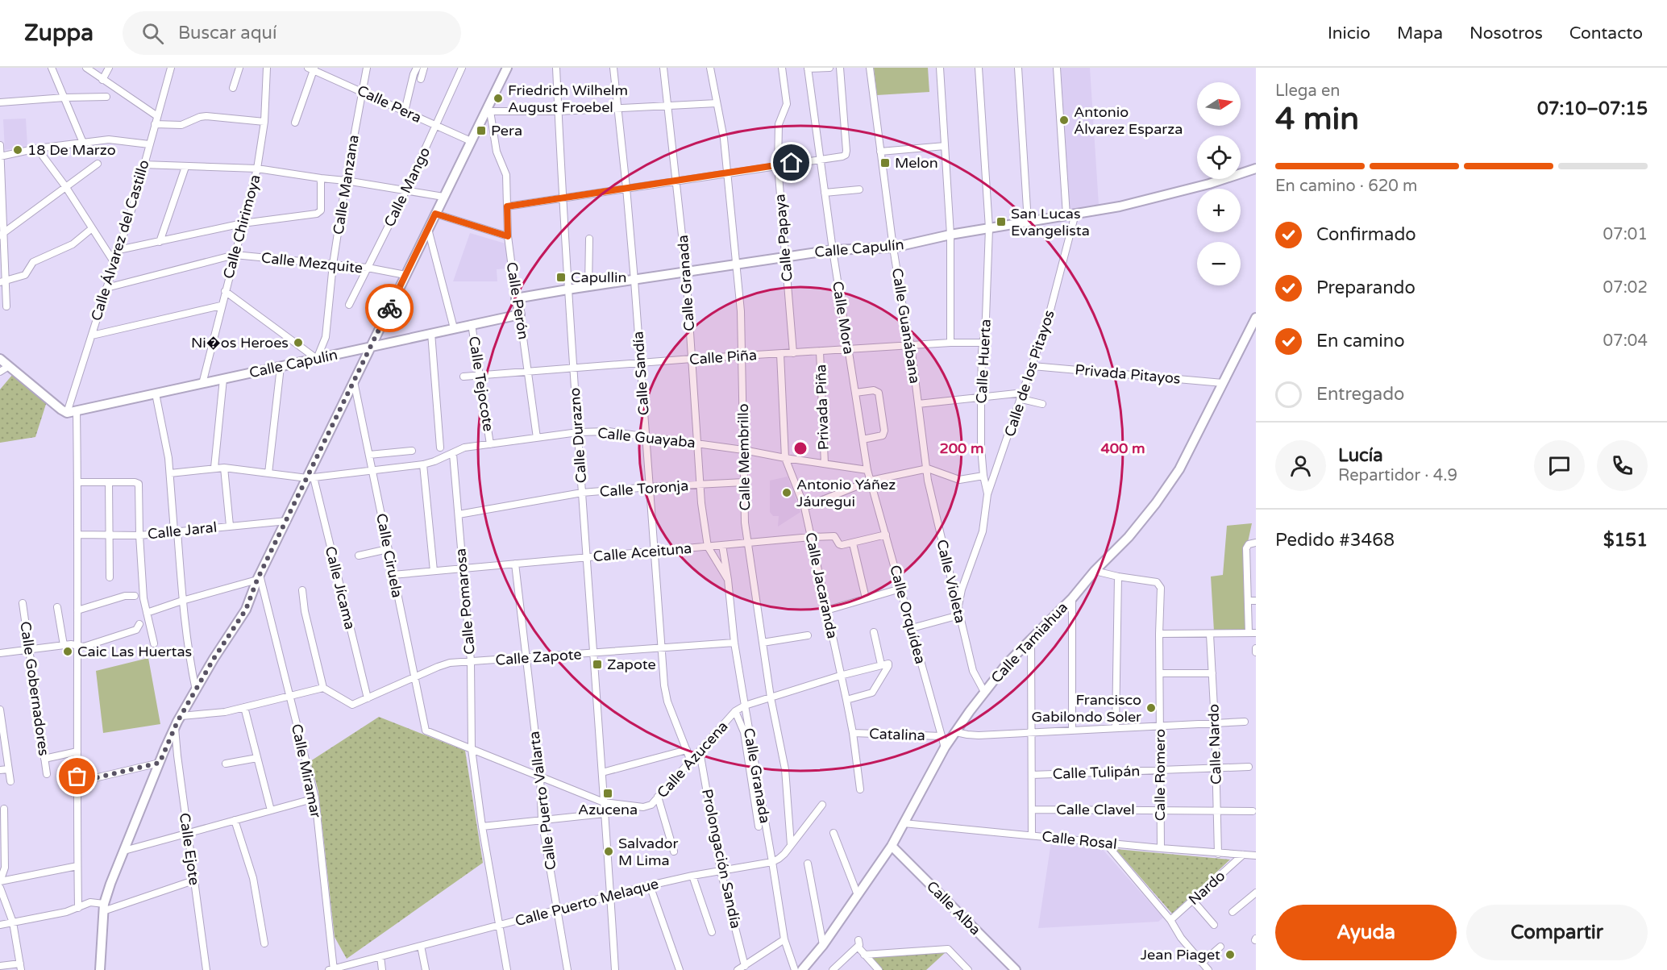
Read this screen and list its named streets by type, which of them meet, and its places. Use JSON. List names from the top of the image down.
{
  "streets": {
    "street": [
      "Calle Pera",
      "Calle Manzana",
      "Calle Mango",
      "Calle Chirimoya",
      "Calle Papaya",
      "Calle Álvarez del Castillo",
      "Calle Capulín",
      "Calle Mezquite",
      "Calle Granada",
      "Calle Perón",
      "Calle Mora",
      "Calle Guanábana",
      "Calle Piña",
      "Calle Huerta",
      "Calle Sandía",
      "Calle de los Pitayos",
      "Privada Pitayos",
      "Calle Tejocote",
      "Privada Piña",
      "Calle Durazno",
      "Calle Guayaba",
      "Calle Membrillo",
      "Calle Toronja",
      "Calle Jaral",
      "Calle Aceituna",
      "Calle Ciruela",
      "Calle Violeta",
      "Calle Jacaranda",
      "Calle Jícama",
      "Calle Pomarosa",
      "Calle Orquídea",
      "Calle Tamiahua",
      "Calle Zapote",
      "Calle Gobernadores",
      "Catalina",
      "Calle Nardo",
      "Calle Azucena",
      "Calle Miramar",
      "Calle Tulipán",
      "Calle Romero",
      "Calle Puerto Vallarta",
      "Calle Clavel",
      "Calle Rosal",
      "Calle Ejote",
      "Prolongación Sandía",
      "Nardo",
      "Calle Puerto Melaque",
      "Calle Alba"
    ]
  },
  "crossings": [
    ["Calle Pera", "Calle Manzana"],
    ["Calle Pera", "Calle Mango"],
    ["Calle Manzana", "Calle Capulín"],
    ["Calle Manzana", "Calle Mezquite"],
    ["Calle Mango", "Calle Mezquite"],
    ["Calle Chirimoya", "Calle Capulín"],
    ["Calle Chirimoya", "Calle Mezquite"],
    ["Calle Papaya", "Calle Capulín"],
    ["Calle Papaya", "Calle Piña"],
    ["Calle Álvarez del Castillo", "Calle Capulín"],
    ["Calle Álvarez del Castillo", "Calle Mezquite"],
    ["Calle Capulín", "Calle Granada"],
    ["Calle Capulín", "Calle Perón"],
    ["Calle Capulín", "Calle Mora"],
    ["Calle Capulín", "Calle Guanábana"],
    ["Calle Capulín", "Calle Huerta"],
    ["Calle Capulín", "Calle Sandía"],
    ["Calle Capulín", "Calle de los Pitayos"],
    ["Calle Capulín", "Calle Tejocote"],
    ["Calle Capulín", "Calle Durazno"],
    ["Calle Capulín", "Calle Membrillo"],
    ["Calle Granada", "Calle Piña"],
    ["Calle Granada", "Calle Guayaba"],
    ["Calle Granada", "Calle Toronja"],
    ["Calle Granada", "Calle Aceituna"],
    ["Calle Granada", "Calle Zapote"],
    ["Calle Granada", "Calle Azucena"],
    ["Calle Granada", "Calle Puerto Melaque"],
    ["Calle Perón", "Calle Piña"],
    ["Calle Perón", "Calle Guayaba"],
    ["Calle Mora", "Calle Piña"],
    ["Calle Mora", "Calle Guayaba"],
    ["Calle Mora", "Calle Orquídea"],
    ["Calle Guanábana", "Calle Piña"],
    ["Calle Guanábana", "Calle Violeta"],
    ["Calle Piña", "Calle Huerta"],
    ["Calle Piña", "Calle Sandía"],
    ["Calle Piña", "Calle Tejocote"],
    ["Calle Piña", "Privada Piña"],
    ["Calle Piña", "Calle Durazno"],
    ["Calle Piña", "Calle Membrillo"],
    ["Calle Piña", "Calle Jacaranda"],
    ["Calle Huerta", "Calle de los Pitayos"],
    ["Calle Sandía", "Calle Guayaba"],
    ["Calle Sandía", "Calle Toronja"],
    ["Calle Sandía", "Calle Aceituna"],
    ["Calle Sandía", "Calle Zapote"],
    ["Calle Sandía", "Calle Azucena"],
    ["Calle de los Pitayos", "Privada Pitayos"],
    ["Calle de los Pitayos", "Calle Violeta"],
    ["Privada Pitayos", "Calle Tamiahua"],
    ["Calle Tejocote", "Calle Guayaba"],
    ["Privada Piña", "Calle Guayaba"],
    ["Calle Durazno", "Calle Guayaba"],
    ["Calle Durazno", "Calle Toronja"],
    ["Calle Durazno", "Calle Aceituna"],
    ["Calle Durazno", "Calle Zapote"],
    ["Calle Durazno", "Calle Azucena"],
    ["Calle Durazno", "Calle Puerto Melaque"],
    ["Calle Guayaba", "Calle Membrillo"],
    ["Calle Guayaba", "Calle Ciruela"],
    ["Calle Guayaba", "Calle Jacaranda"],
    ["Calle Guayaba", "Calle Jícama"],
    ["Calle Guayaba", "Calle Pomarosa"],
    ["Calle Membrillo", "Calle Toronja"],
    ["Calle Membrillo", "Calle Aceituna"],
    ["Calle Membrillo", "Calle Azucena"],
    ["Calle Toronja", "Calle Pomarosa"],
    ["Calle Aceituna", "Calle Ciruela"],
    ["Calle Aceituna", "Calle Jacaranda"],
    ["Calle Aceituna", "Calle Pomarosa"],
    ["Calle Ciruela", "Calle Zapote"],
    ["Calle Ciruela", "Calle Azucena"],
    ["Calle Violeta", "Calle Tamiahua"],
    ["Calle Jacaranda", "Catalina"],
    ["Calle Jacaranda", "Calle Azucena"],
    ["Calle Jícama", "Calle Zapote"],
    ["Calle Pomarosa", "Calle Zapote"],
    ["Calle Pomarosa", "Calle Azucena"],
    ["Calle Pomarosa", "Calle Puerto Melaque"],
    ["Calle Orquídea", "Calle Tamiahua"],
    ["Calle Orquídea", "Catalina"],
    ["Calle Tamiahua", "Calle Rosal"],
    ["Calle Tamiahua", "Calle Alba"],
    ["Calle Zapote", "Calle Puerto Vallarta"],
    ["Calle Nardo", "Calle Tulipán"],
    ["Calle Nardo", "Calle Clavel"],
    ["Calle Nardo", "Calle Rosal"],
    ["Calle Azucena", "Calle Puerto Vallarta"],
    ["Calle Azucena", "Prolongación Sandía"],
    ["Calle Miramar", "Calle Puerto Melaque"],
    ["Calle Tulipán", "Calle Romero"],
    ["Calle Romero", "Calle Clavel"],
    ["Calle Romero", "Calle Rosal"],
    ["Calle Puerto Vallarta", "Calle Puerto Melaque"],
    ["Calle Rosal", "Nardo"],
    ["Prolongación Sandía", "Calle Puerto Melaque"]
  ],
  "places": {
    "other": [
      "Friedrich Wilhelm August Froebel",
      "Antonio Álvarez Esparza",
      "18 De Marzo",
      "Ni�os Heroes",
      "Antonio Yáñez Jáuregui",
      "Caic Las Huertas",
      "Francisco Gabilondo Soler",
      "Salvador M Lima",
      "Jean Piaget"
    ],
    "transit": [
      "Pera",
      "Melon",
      "San Lucas Evangelista",
      "Capullin",
      "Zapote",
      "Azucena"
    ]
  },
  "north": "right",
  "page": {
    "header": "Zuppa",
    "search": "Buscar aquí",
    "nav": [
      "Inicio",
      "Mapa",
      "Nosotros",
      "Contacto"
    ],
    "heading": ["4 min", "Llega en", "07:10–07:15"],
    "panel": [
      "Lucía",
      "Repartidor · 4.9",
      "Pedido #3468",
      "$151"
    ],
    "map_buttons": ["+", "−"],
    "bar": "En camino · 620 m",
    "list": [
      ["Confirmado", "07:01"],
      ["Preparando", "07:02"],
      ["En camino", "07:04"],
      "Entregado"
    ],
    "buttons": ["Ayuda", "Compartir"]
  },
  "rings": ["200 m", "400 m"]
}
